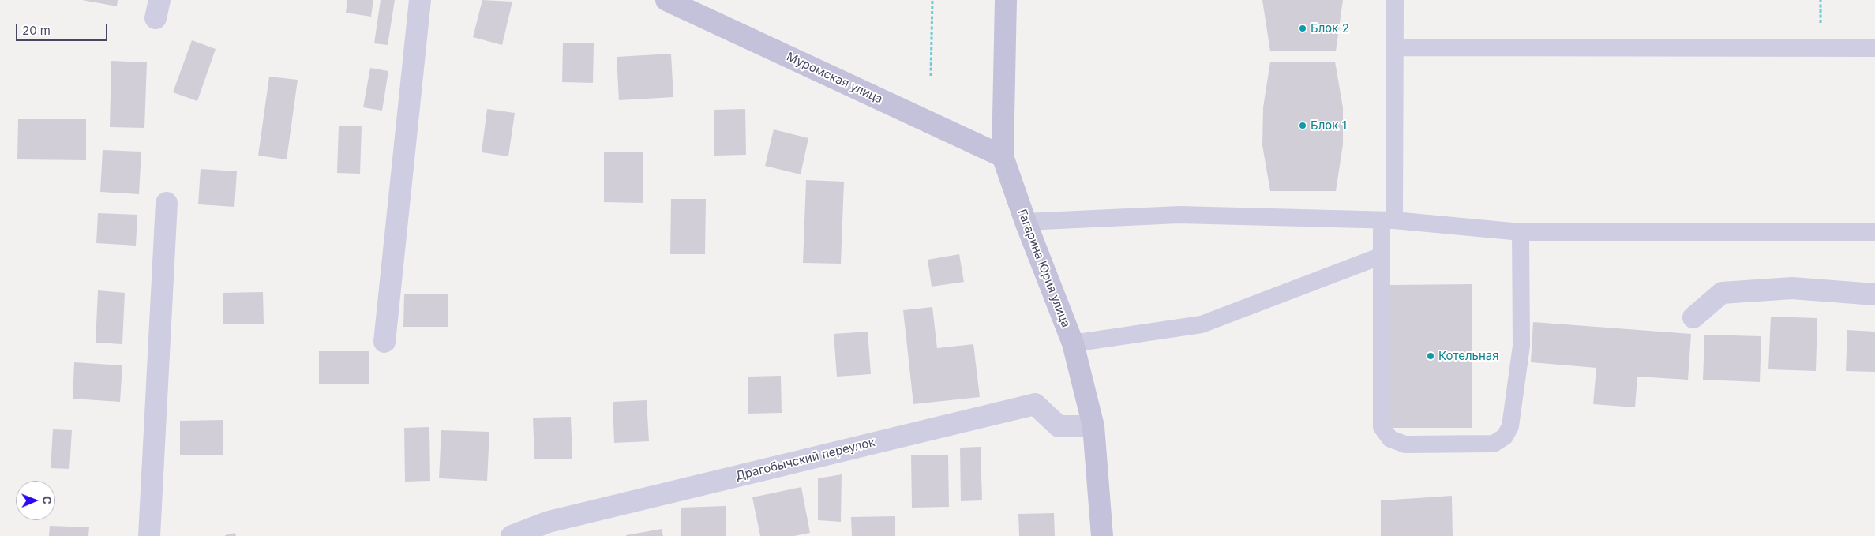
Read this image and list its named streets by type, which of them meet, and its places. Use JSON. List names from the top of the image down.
{
  "streets": {
    "main road": ["Муромская улица", "Гагарина Юрия улица"],
    "street": ["Драгобычский переулок"]
  },
  "crossings": [
    ["Муромская улица", "Гагарина Юрия улица"],
    ["Гагарина Юрия улица", "Драгобычский переулок"]
  ],
  "places": ["Блок 2", "Блок 1", "Котельная"],
  "scale_bar": "20 m",
  "north": "right"
}
